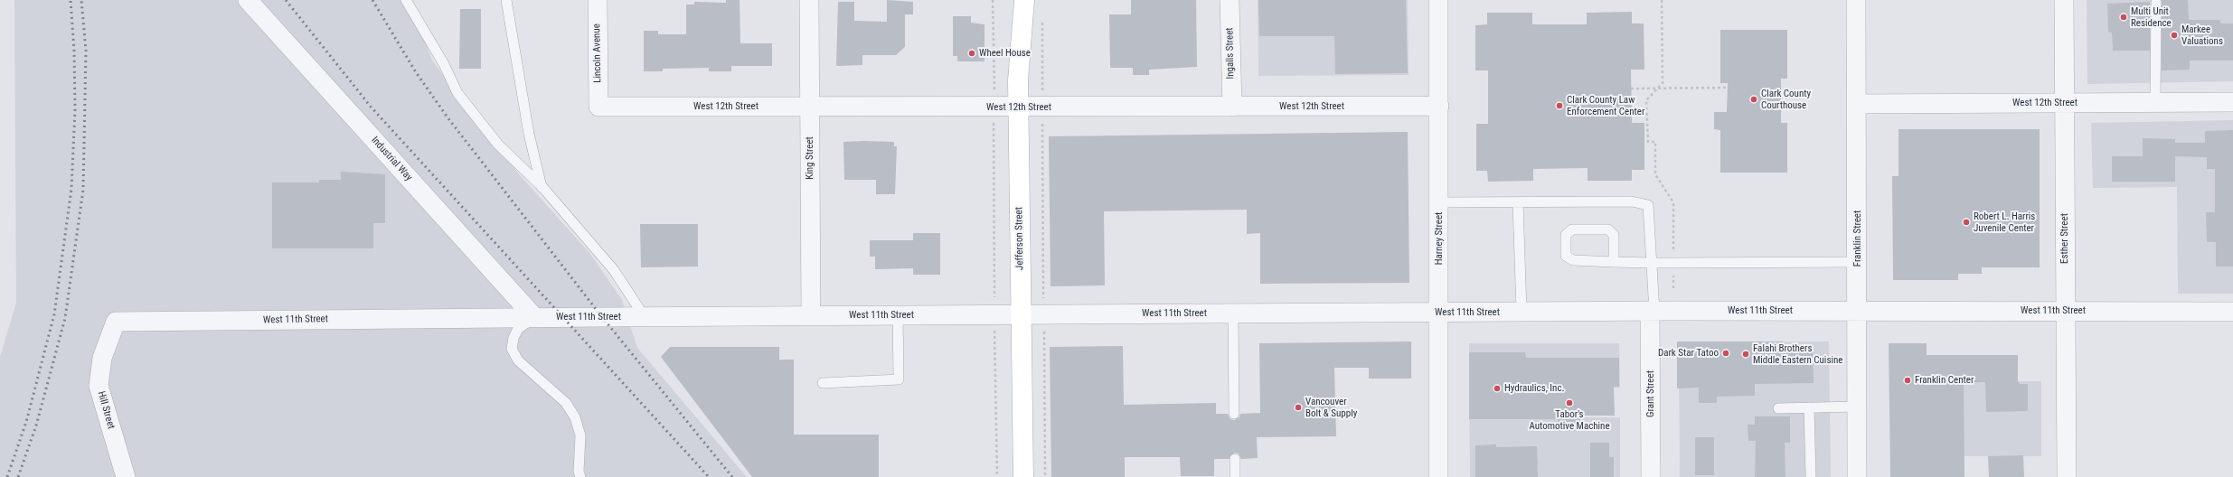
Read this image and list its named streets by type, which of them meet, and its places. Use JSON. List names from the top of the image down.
{
  "streets": {
    "street": [
      "Lincoln Avenue",
      "Ingalls Street",
      "West 12th Street",
      "King Street",
      "Industrial Way",
      "Jefferson Street",
      "Harney Street",
      "Franklin Street",
      "Esther Street",
      "West 11th Street",
      "Grant Street",
      "Hill Street"
    ]
  },
  "crossings": [
    ["Lincoln Avenue", "West 12th Street"],
    ["Ingalls Street", "West 12th Street"],
    ["West 12th Street", "King Street"],
    ["West 12th Street", "Jefferson Street"],
    ["West 12th Street", "Harney Street"],
    ["West 12th Street", "Franklin Street"],
    ["West 12th Street", "Esther Street"],
    ["King Street", "West 11th Street"],
    ["Industrial Way", "West 11th Street"],
    ["Jefferson Street", "West 11th Street"],
    ["Harney Street", "West 11th Street"],
    ["Franklin Street", "West 11th Street"],
    ["Esther Street", "West 11th Street"],
    ["West 11th Street", "Grant Street"],
    ["West 11th Street", "Hill Street"]
  ],
  "places": [
    "Multi Unit Residence",
    "Markee Valuations",
    "Wheel House",
    "Clark County Courthouse",
    "Clark County Law Enforcement Center",
    "Robert L. Harris Juvenile Center",
    "Dark Star Tatoo",
    "Falahi Brothers Middle Eastern Cuisine",
    "Franklin Center",
    "Hydraulics, Inc.",
    "Tabor's Automotive Machine",
    "Vancouver Bolt & Supply"
  ]
}
